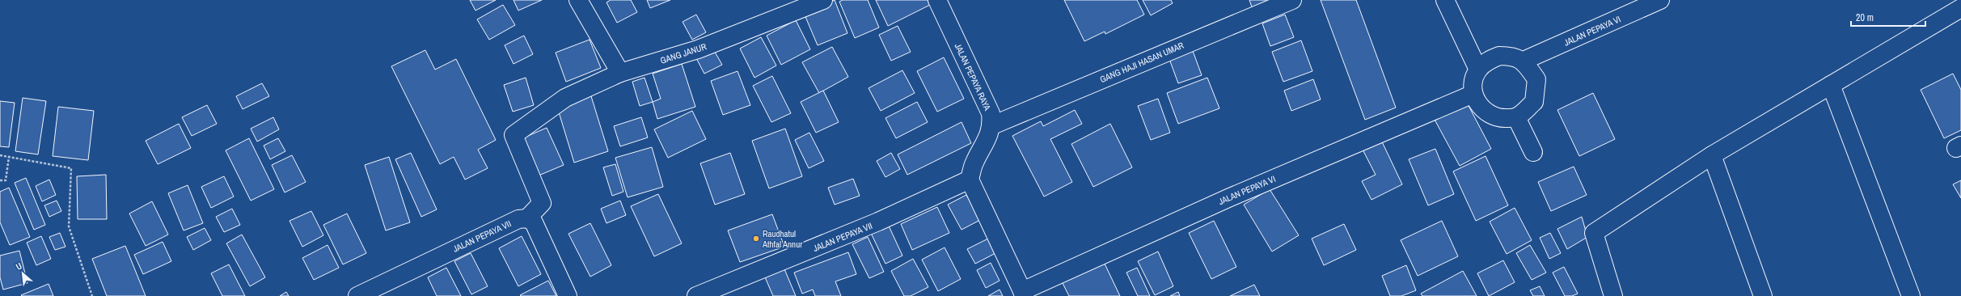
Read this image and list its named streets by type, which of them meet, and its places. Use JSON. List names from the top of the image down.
{
  "streets": {
    "street": [
      "JALAN PEPAYA VI",
      "GANG JANUR",
      "GANG HAJI HASAN UMAR",
      "JALAN PEPAYA RAYA",
      "JALAN PEPAYA VII"
    ]
  },
  "crossings": [
    ["GANG JANUR", "JALAN PEPAYA VII"],
    ["GANG HAJI HASAN UMAR", "JALAN PEPAYA RAYA"]
  ],
  "places": ["Raudhatul Athfal Annur"],
  "scale_bar": "20 m",
  "north": "top left"
}
